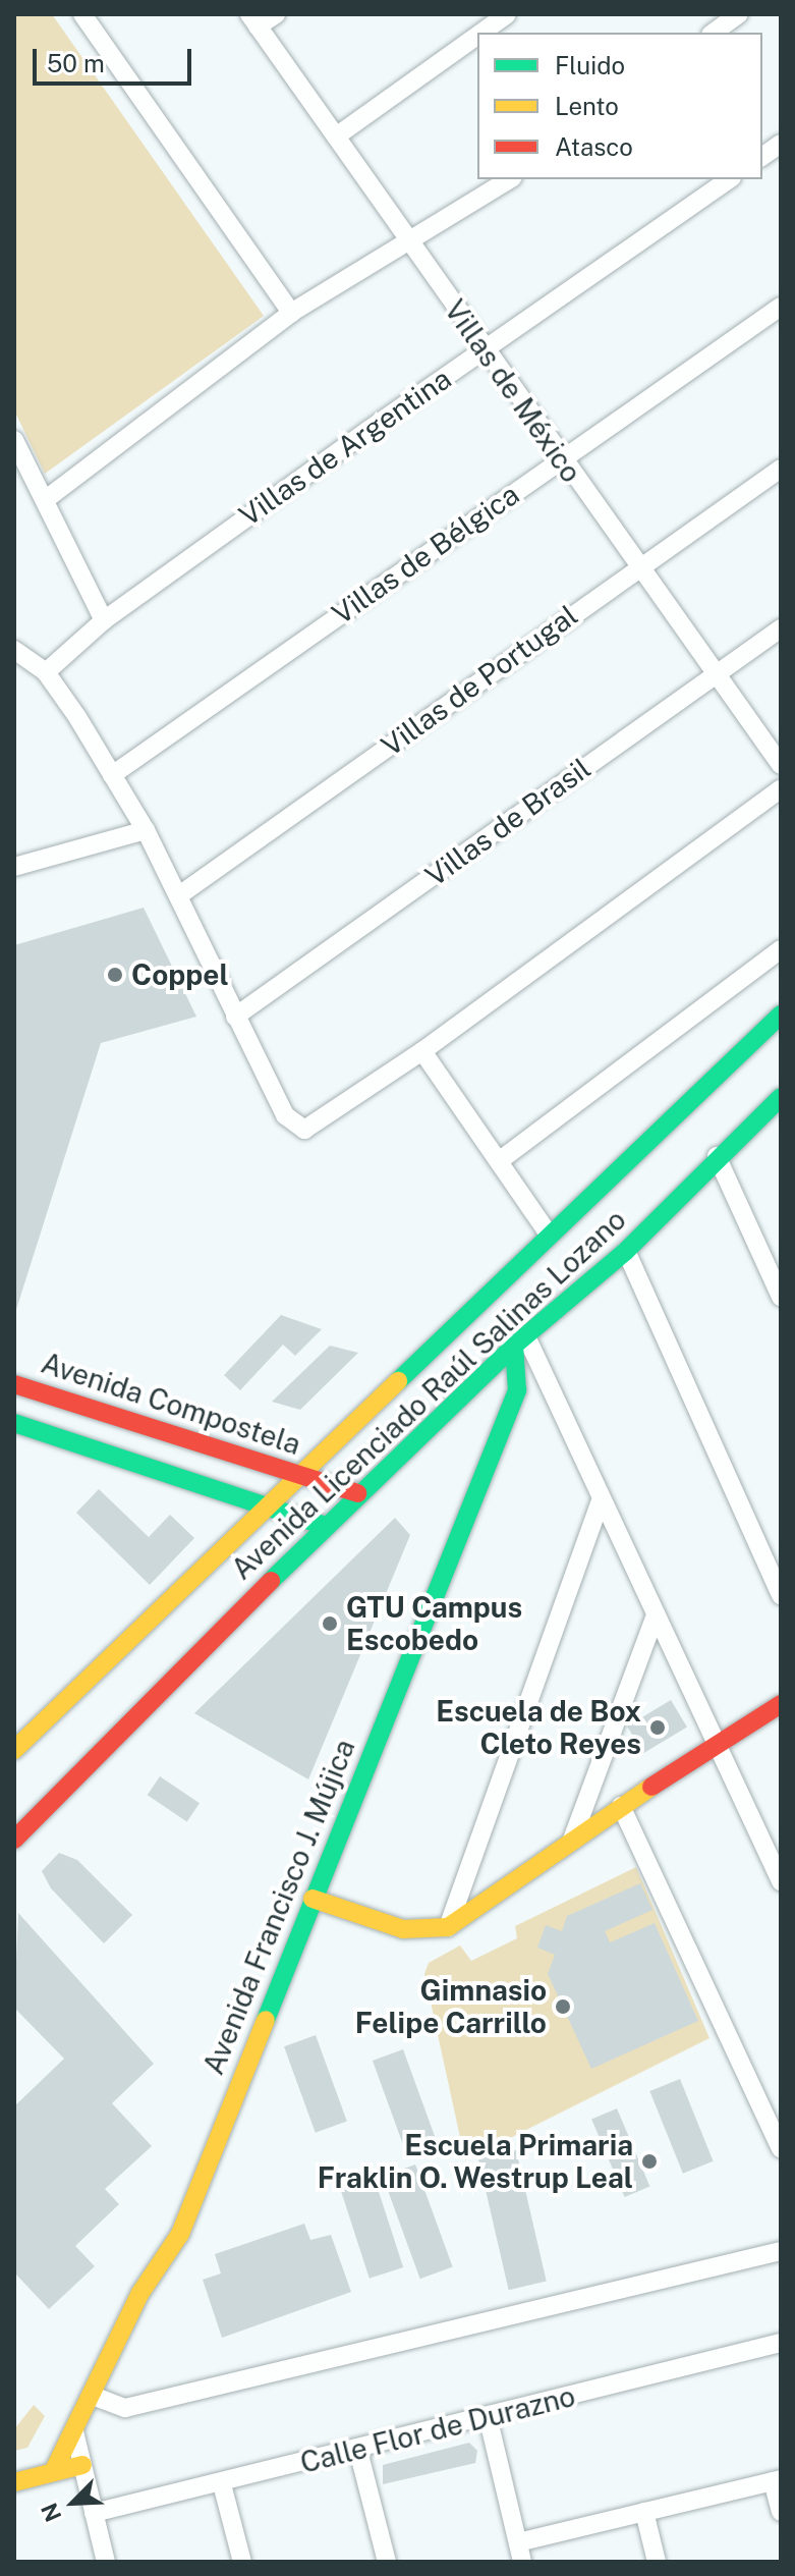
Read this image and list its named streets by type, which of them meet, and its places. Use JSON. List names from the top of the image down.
{
  "streets": {
    "street": [
      "Villas de México",
      "Villas de Argentina",
      "Villas de Bélgica",
      "Villas de Portugal",
      "Villas de Brasil",
      "Avenida Licenciado Raúl Salinas Lozano",
      "Avenida Compostela",
      "Avenida Francisco J. Mújica",
      "Calle Flor de Durazno"
    ]
  },
  "crossings": [
    ["Villas de México", "Villas de Argentina"],
    ["Villas de México", "Villas de Bélgica"],
    ["Villas de México", "Villas de Portugal"],
    ["Villas de México", "Villas de Brasil"],
    ["Avenida Licenciado Raúl Salinas Lozano", "Avenida Compostela"],
    ["Avenida Licenciado Raúl Salinas Lozano", "Avenida Francisco J. Mújica"]
  ],
  "places": [
    "Coppel",
    "GTU Campus Escobedo",
    "Escuela de Box Cleto Reyes",
    "Gimnasio Felipe Carrillo",
    "Escuela Primaria Fraklin O. Westrup Leal"
  ],
  "legend": ["Fluido", "Lento", "Atasco"],
  "scale_bar": "50 m",
  "north": "bottom left"
}
